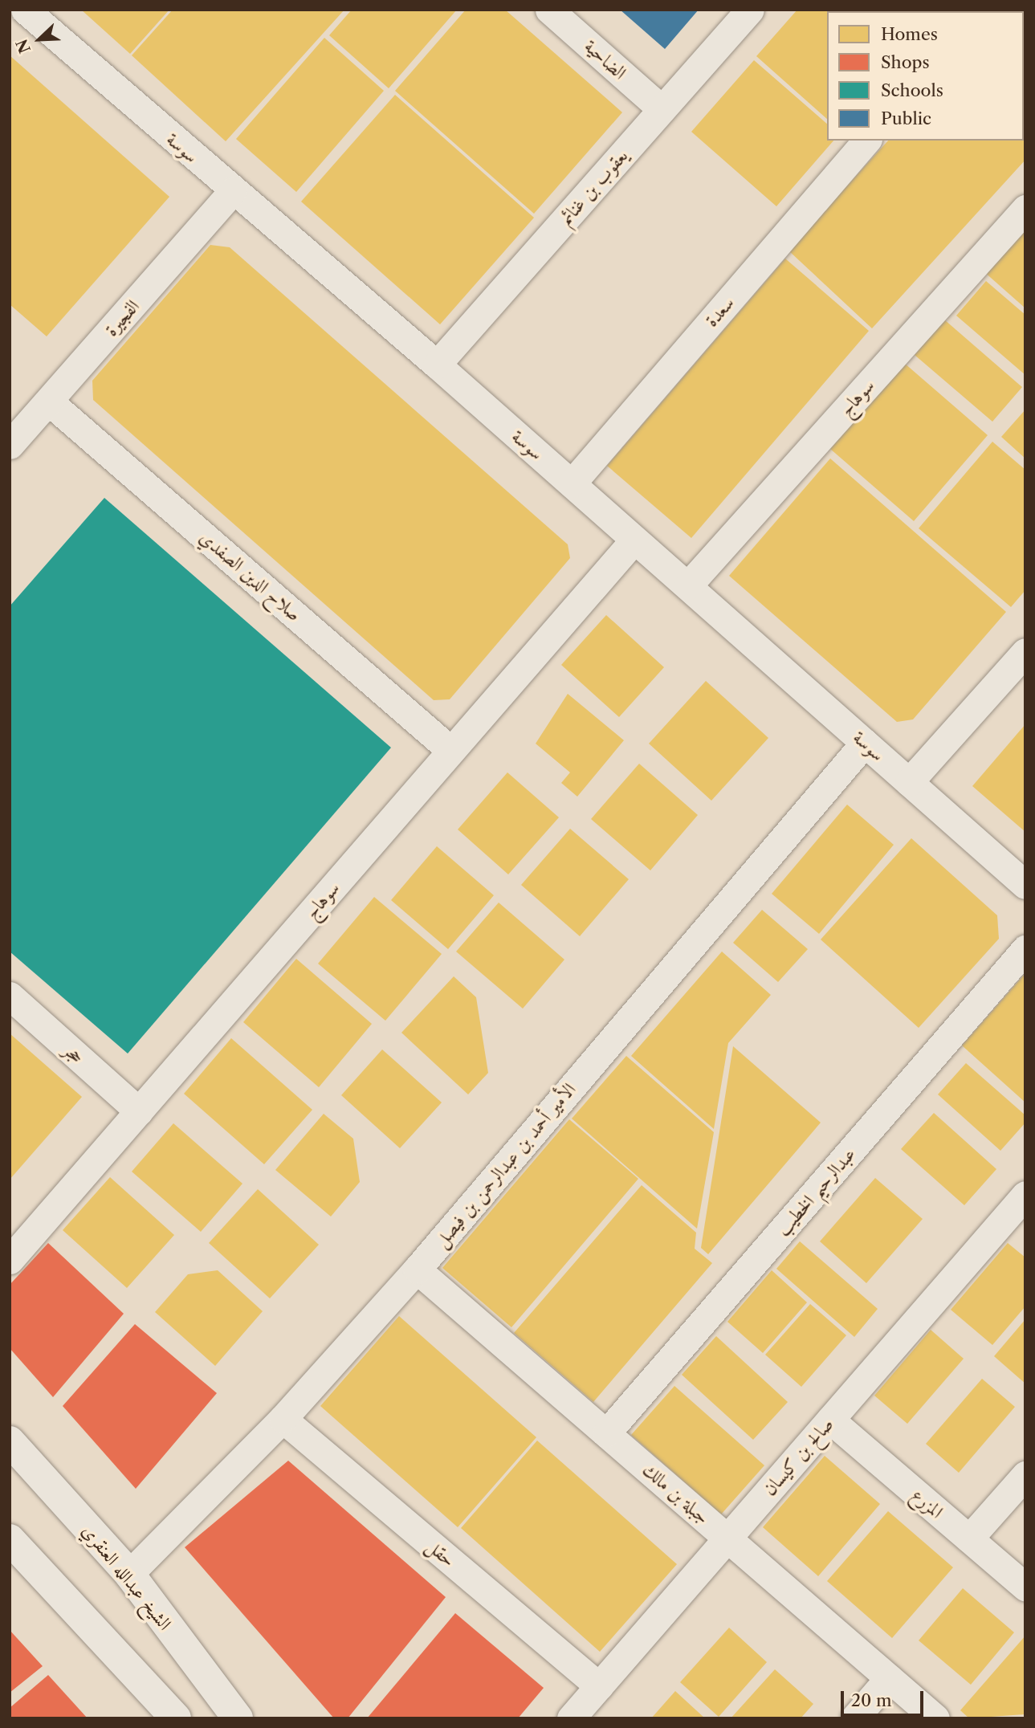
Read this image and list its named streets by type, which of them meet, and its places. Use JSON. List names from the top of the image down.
{
  "streets": {
    "street": [
      "الضاحية",
      "سوسة",
      "يعقوب بن غنائم",
      "سعدة",
      "الفجيرة",
      "سوهاج",
      "صلاح الدين الصفدي",
      "حجر",
      "الأمير أحمد بن عبدالرحمن بن فيصل",
      "عبدالرحيم الخطيب",
      "صالح بن كيسان",
      "جبلة بن مالك",
      "المزرع",
      "حقل",
      "الشيخ عبدالله العنقري"
    ]
  },
  "crossings": [
    ["الضاحية", "يعقوب بن غنائم"],
    ["سوسة", "يعقوب بن غنائم"],
    ["سوسة", "سعدة"],
    ["سوسة", "الفجيرة"],
    ["سوسة", "سوهاج"],
    ["سوسة", "الأمير أحمد بن عبدالرحمن بن فيصل"],
    ["الفجيرة", "صلاح الدين الصفدي"],
    ["سوهاج", "صلاح الدين الصفدي"],
    ["سوهاج", "حجر"],
    ["الأمير أحمد بن عبدالرحمن بن فيصل", "جبلة بن مالك"],
    ["الأمير أحمد بن عبدالرحمن بن فيصل", "حقل"],
    ["الأمير أحمد بن عبدالرحمن بن فيصل", "الشيخ عبدالله العنقري"],
    ["عبدالرحيم الخطيب", "جبلة بن مالك"],
    ["صالح بن كيسان", "جبلة بن مالك"],
    ["صالح بن كيسان", "المزرع"],
    ["صالح بن كيسان", "حقل"]
  ],
  "legend": [
    "Homes",
    "Shops",
    "Schools",
    "Public"
  ],
  "scale_bar": "20 m",
  "north": "bottom left"
}
